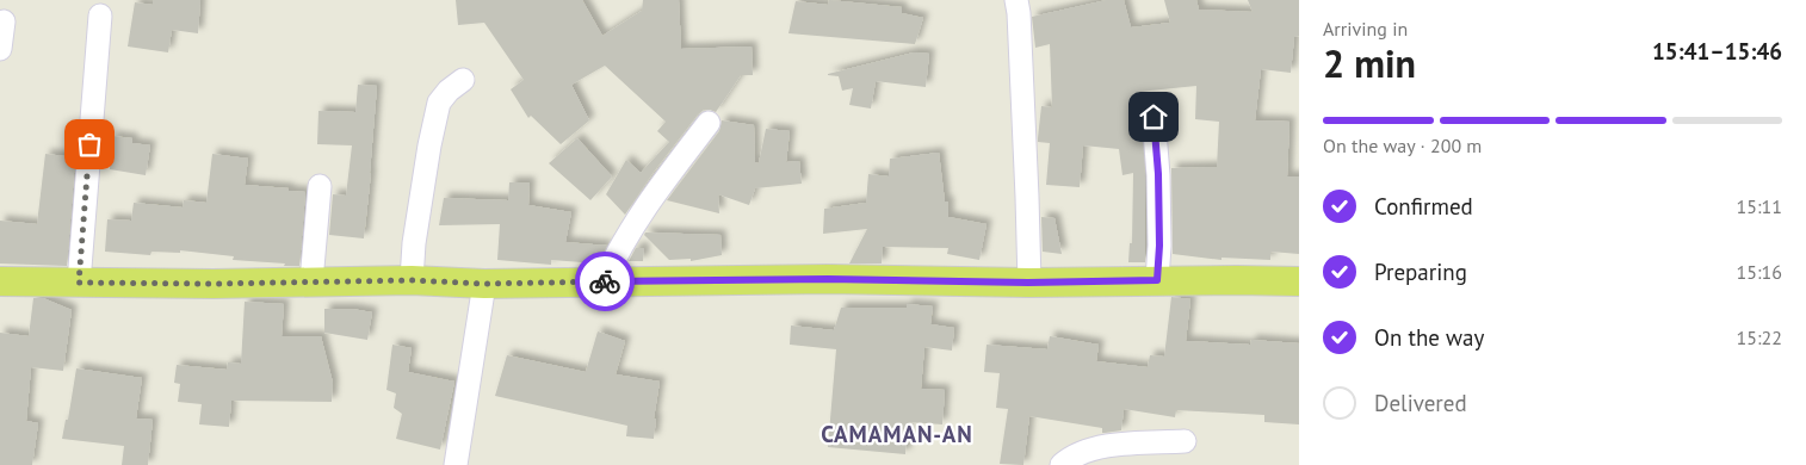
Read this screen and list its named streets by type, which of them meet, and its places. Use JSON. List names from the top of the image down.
{
  "districts": ["CAMAMAN-AN"],
  "page": {
    "heading": ["2 min", "Arriving in", "15:41–15:46"],
    "bar": "On the way · 200 m",
    "list": [
      ["Confirmed", "15:11"],
      ["Preparing", "15:16"],
      ["On the way", "15:22"],
      "Delivered"
    ]
  }
}
